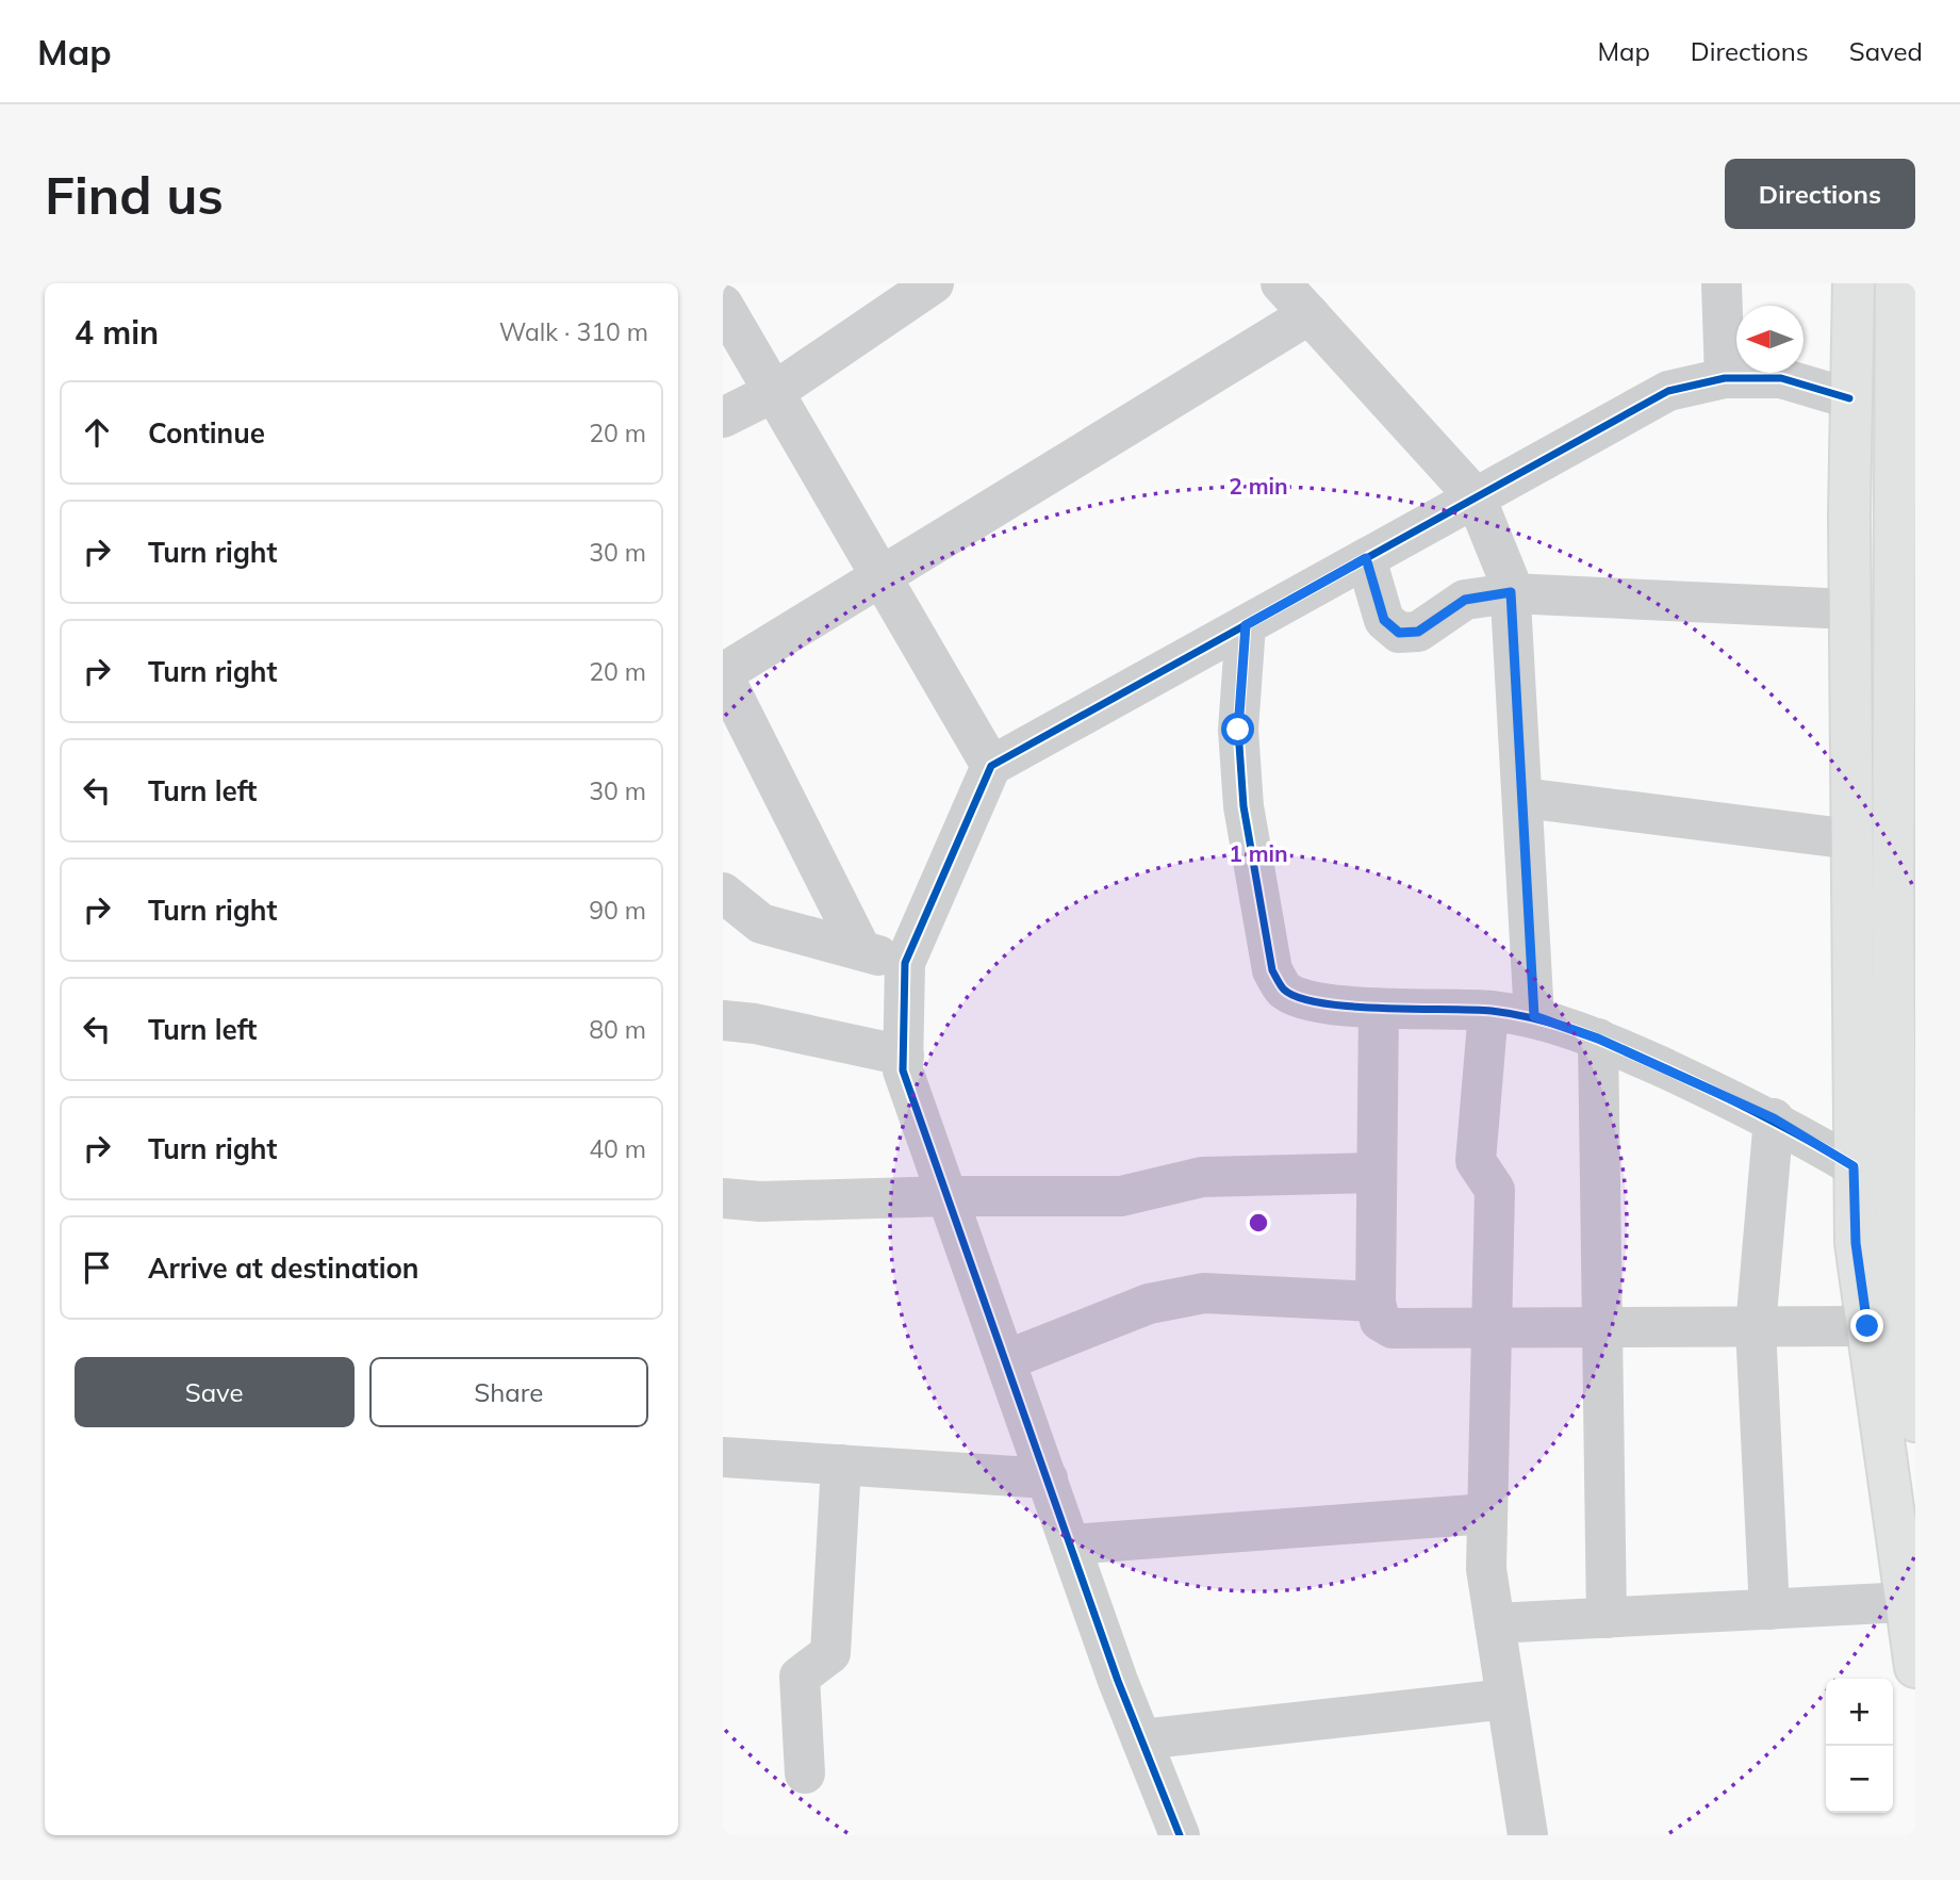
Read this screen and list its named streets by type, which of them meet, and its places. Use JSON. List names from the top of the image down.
{
  "north": "left",
  "page": {
    "header": "Map",
    "nav": ["Map", "Directions", "Saved"],
    "buttons": [
      "Directions",
      ["Save", "Share"]
    ],
    "title": "Find us",
    "heading": ["4 min", "Walk · 310 m"],
    "list": [
      ["Continue", "20 m"],
      ["Turn right", "30 m"],
      ["Turn right", "20 m"],
      ["Turn left", "30 m"],
      ["Turn right", "90 m"],
      ["Turn left", "80 m"],
      ["Turn right", "40 m"],
      "Arrive at destination"
    ],
    "map_buttons": ["+", "−"]
  },
  "rings": ["2 min", "1 min"]
}
